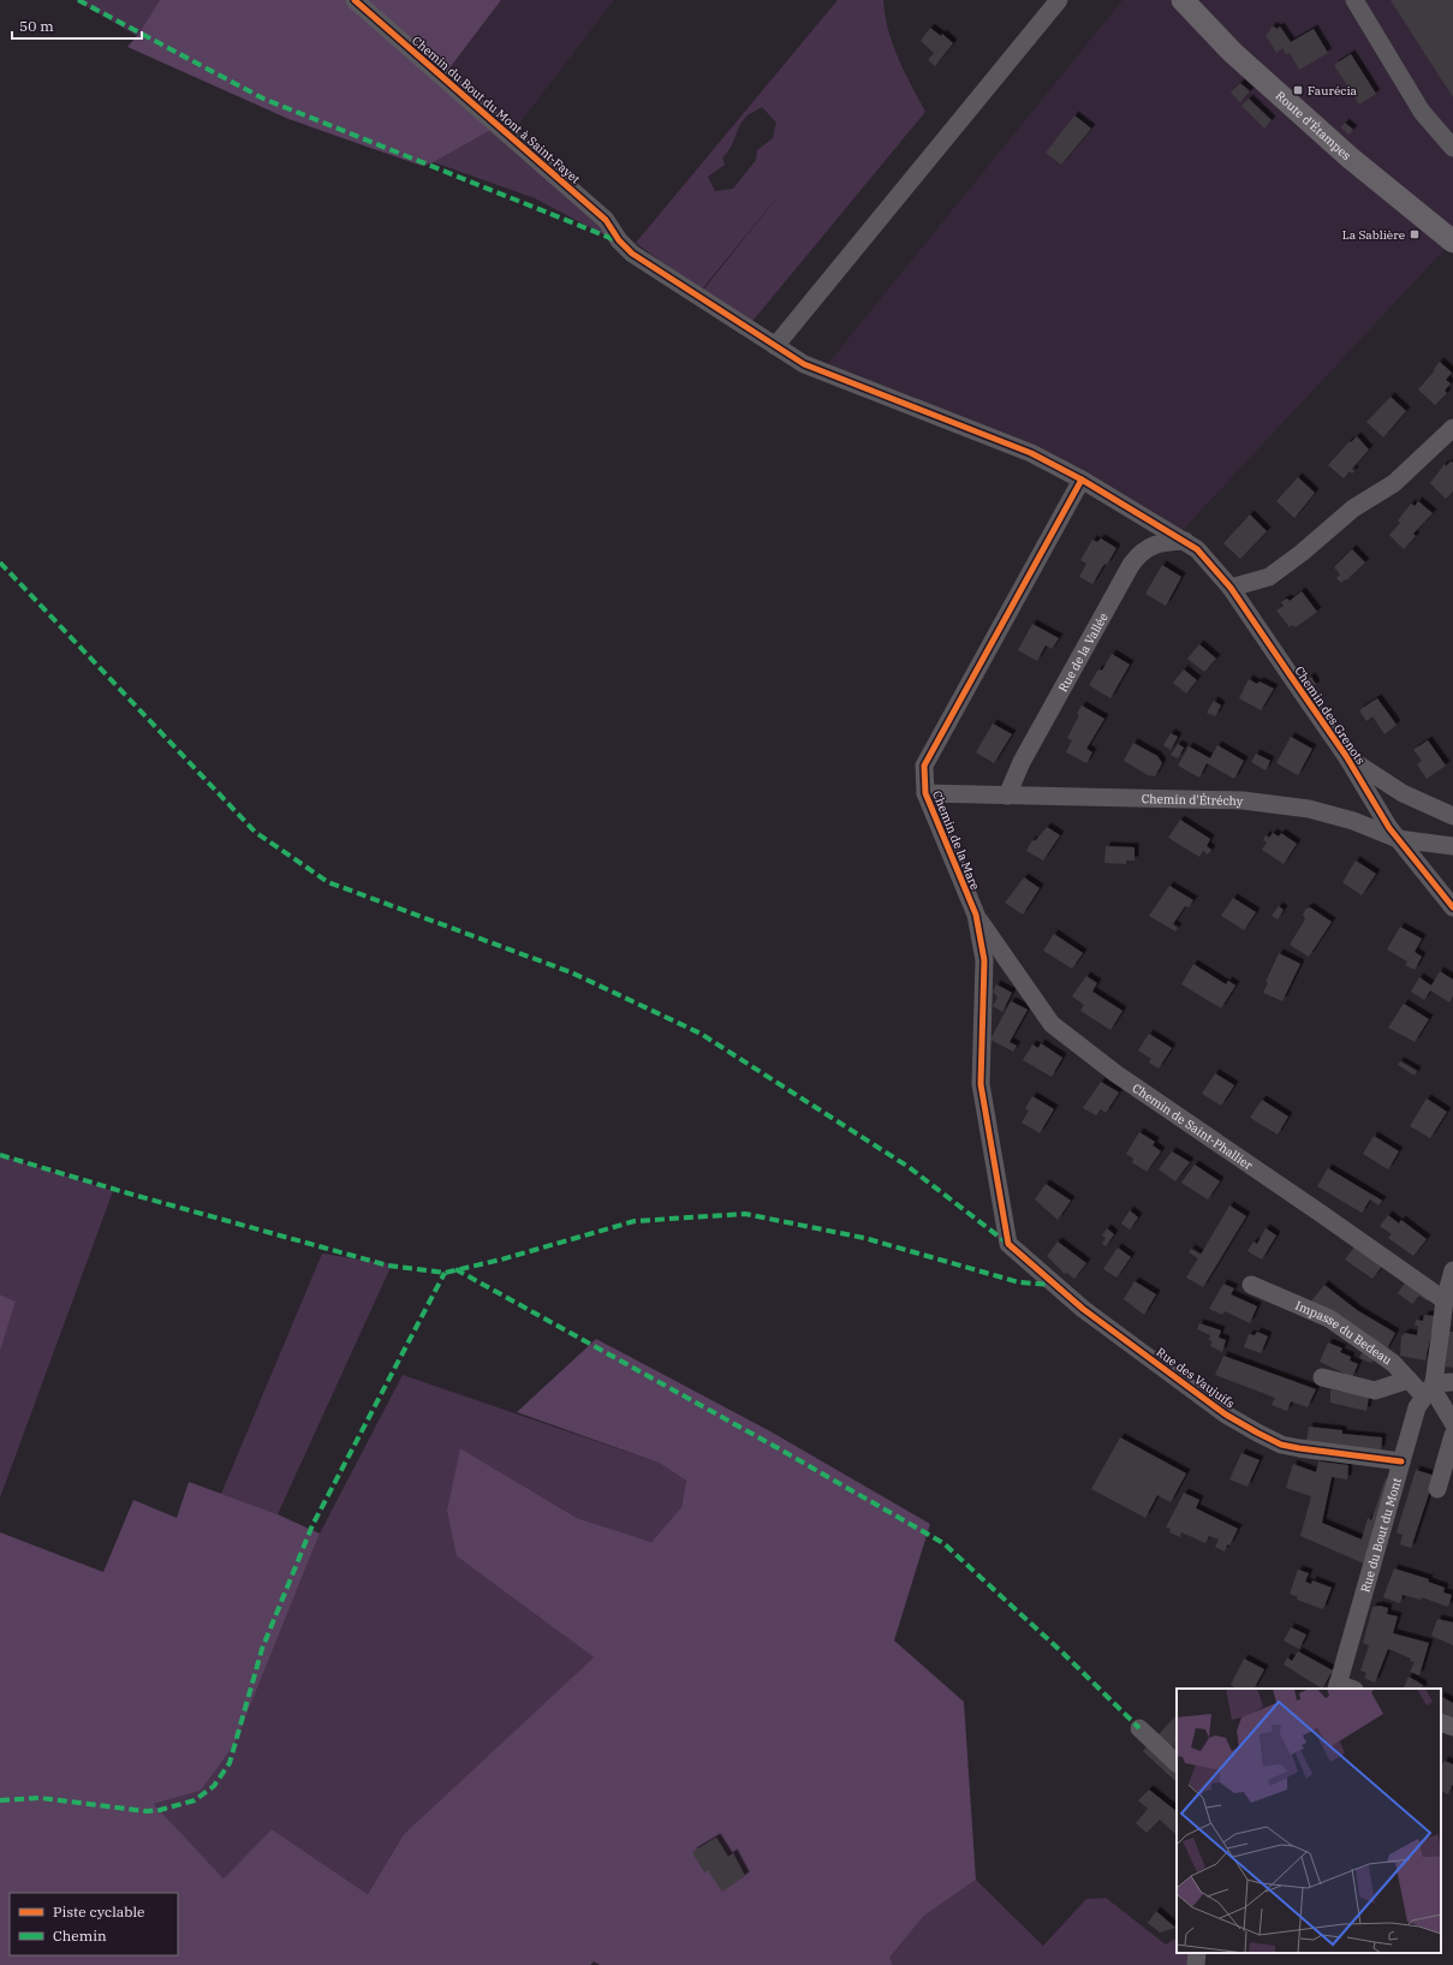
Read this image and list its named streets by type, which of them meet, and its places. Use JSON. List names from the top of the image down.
{
  "streets": {
    "main road": ["Route d'Étampes"],
    "street": [
      "Chemin du Bout du Mont à Saint-Fayet",
      "Rue de la Vallée",
      "Chemin des Grenots",
      "Chemin d'Étréchy",
      "Chemin de la Mare",
      "Chemin de Saint-Phallier",
      "Impasse du Bedeau",
      "Rue des Vaujuifs",
      "Rue du Bout du Mont"
    ]
  },
  "crossings": [
    ["Chemin du Bout du Mont à Saint-Fayet", "Chemin des Grenots"],
    ["Rue de la Vallée", "Chemin des Grenots"],
    ["Rue de la Vallée", "Chemin d'Étréchy"],
    ["Chemin des Grenots", "Chemin d'Étréchy"],
    ["Chemin des Grenots", "Chemin de la Mare"],
    ["Chemin d'Étréchy", "Chemin de la Mare"],
    ["Chemin de la Mare", "Chemin de Saint-Phallier"],
    ["Chemin de la Mare", "Rue des Vaujuifs"],
    ["Chemin de Saint-Phallier", "Rue du Bout du Mont"],
    ["Impasse du Bedeau", "Rue du Bout du Mont"],
    ["Rue des Vaujuifs", "Rue du Bout du Mont"]
  ],
  "places": {
    "transit": ["Faurécia", "La Sablière"]
  },
  "legend": ["Piste cyclable", "Chemin"],
  "scale_bar": "50 m"
}
